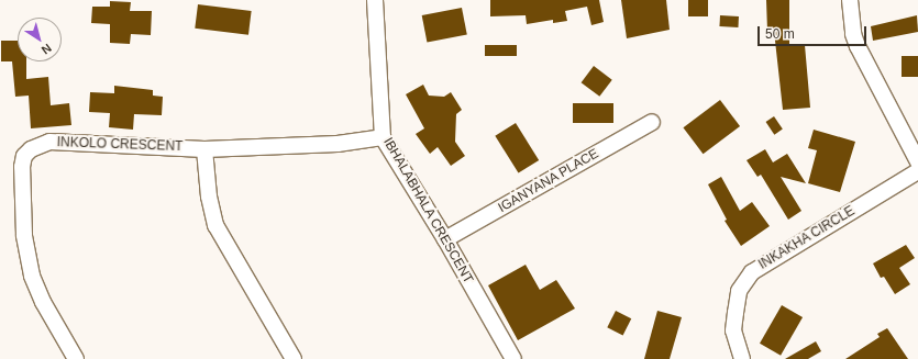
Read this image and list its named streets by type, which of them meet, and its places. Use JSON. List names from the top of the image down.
{
  "streets": {
    "street": [
      "INKOLO CRESCENT",
      "IGANYANA PLACE",
      "IBHALABHALA CRESCENT",
      "INKAKHA CIRCLE"
    ]
  },
  "crossings": [
    ["INKOLO CRESCENT", "IBHALABHALA CRESCENT"],
    ["IGANYANA PLACE", "IBHALABHALA CRESCENT"]
  ],
  "scale_bar": "50 m",
  "north": "bottom right"
}
